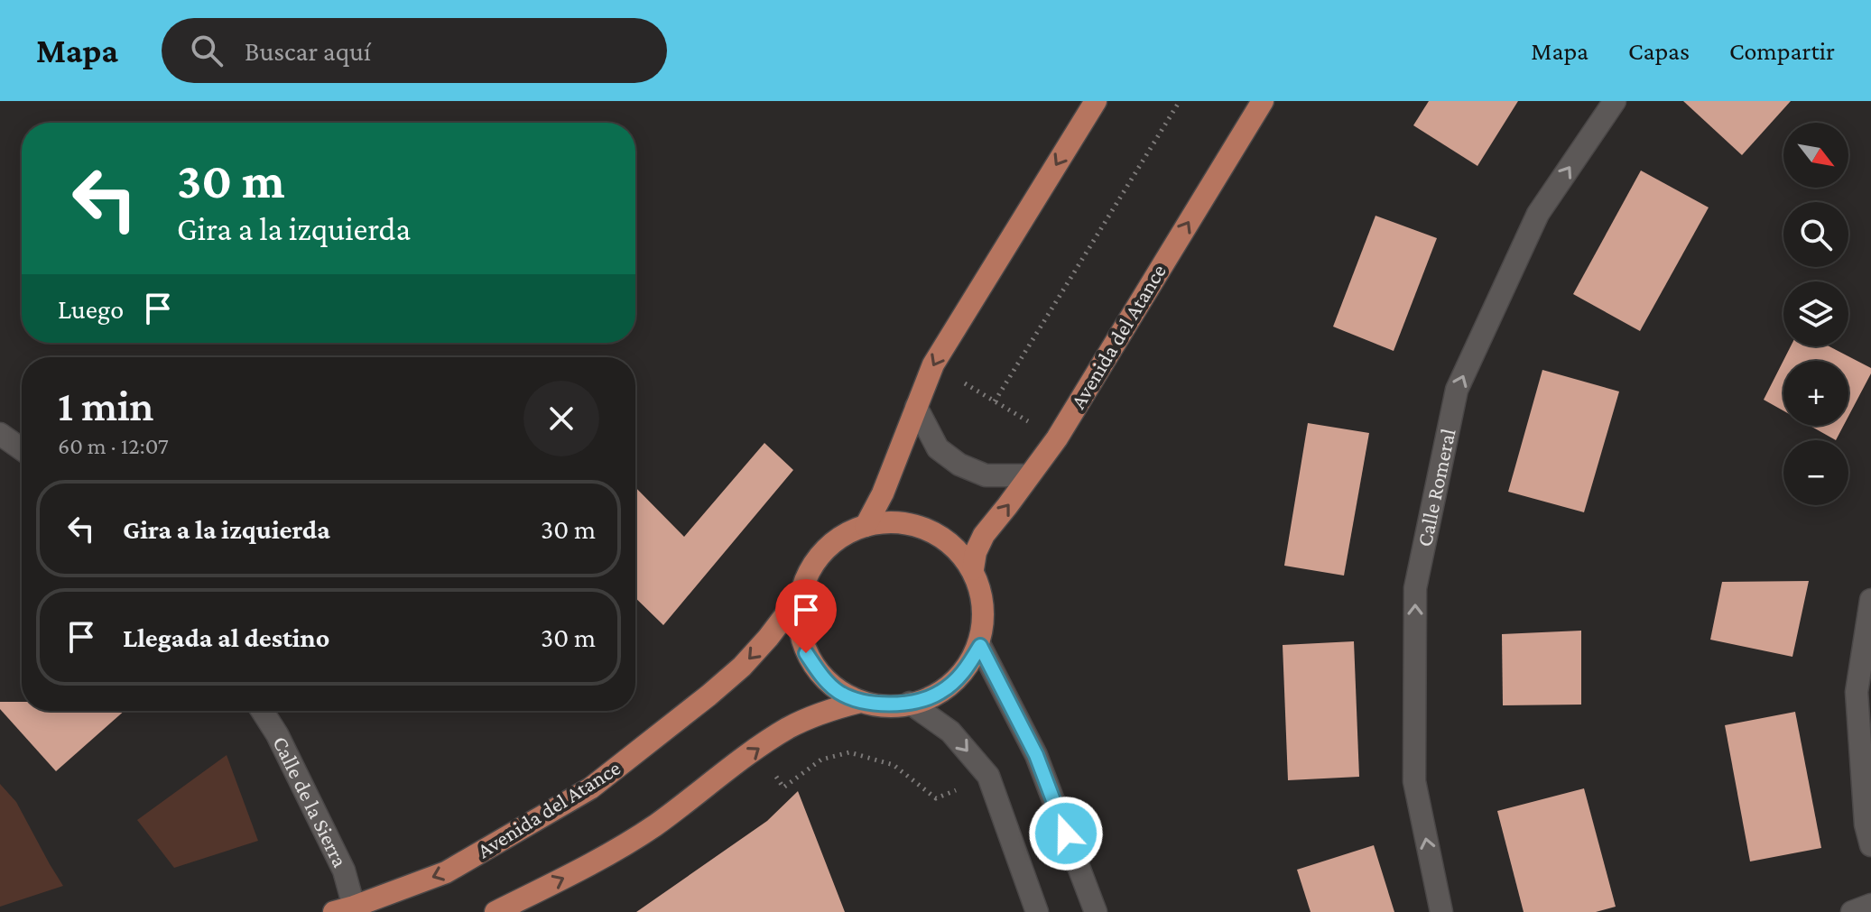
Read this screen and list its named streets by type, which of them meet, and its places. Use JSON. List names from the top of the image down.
{
  "streets": {
    "main road": ["Avenida del Atance"],
    "street": ["Calle Romeral", "Calle de la Sierra"]
  },
  "crossings": [
    ["Avenida del Atance", "Calle de la Sierra"]
  ],
  "one_way": ["Calle Romeral"],
  "north": "bottom right",
  "page": {
    "header": "Mapa",
    "search": "Buscar aquí",
    "nav": ["Mapa", "Capas", "Compartir"],
    "map_buttons": ["+", "−"],
    "turn": ["30 m", "Gira a la izquierda"],
    "then": "Luego",
    "heading": ["1 min", "60 m · 12:07"],
    "list": [
      {
        "name": "Gira a la izquierda",
        "value": "30 m"
      },
      {
        "name": "Llegada al destino",
        "value": "30 m"
      }
    ]
  }
}
